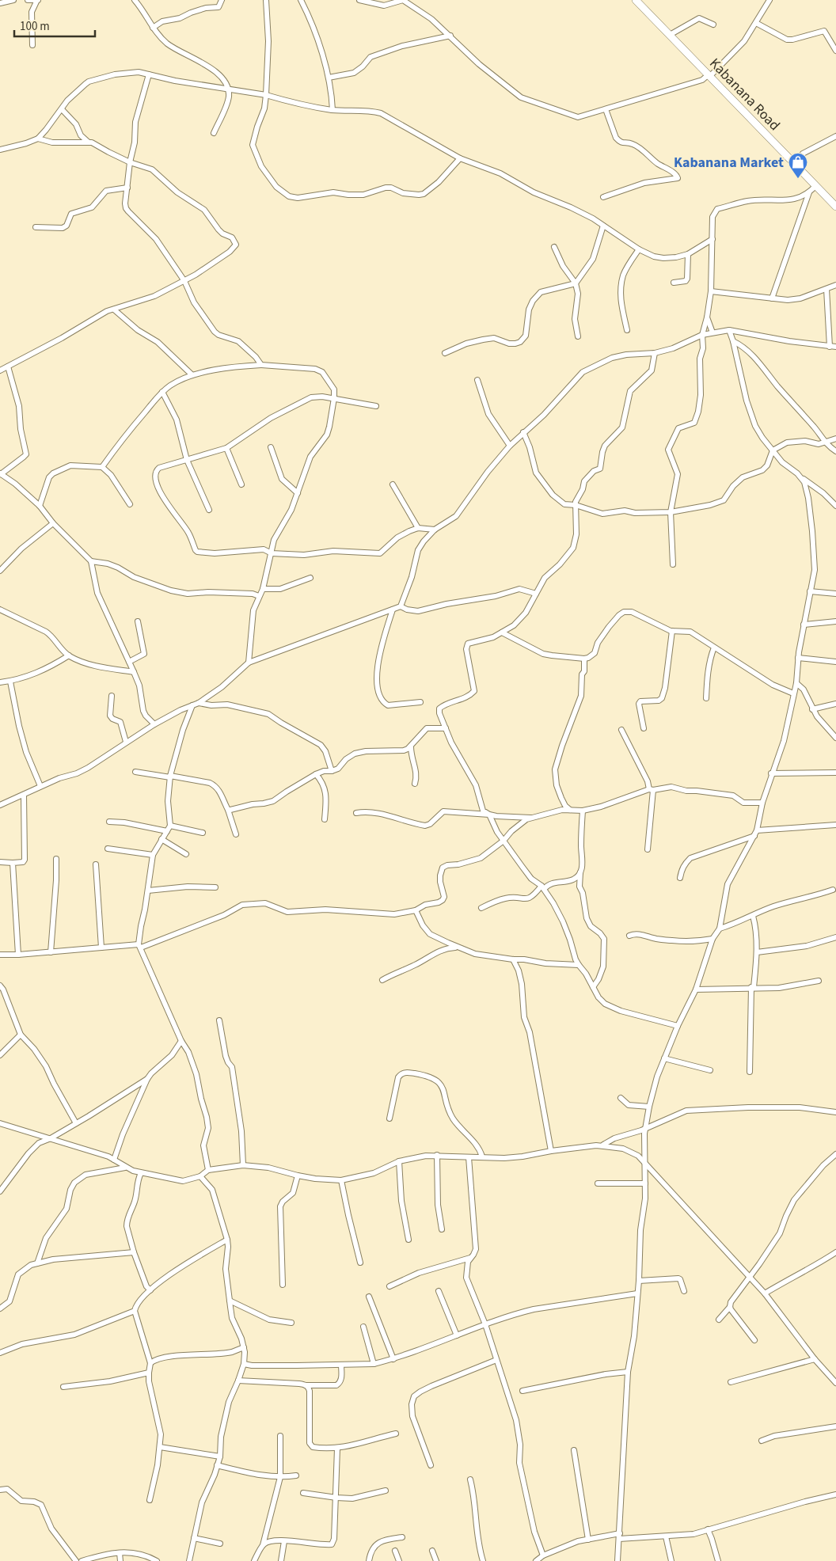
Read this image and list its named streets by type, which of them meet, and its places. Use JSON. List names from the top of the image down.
{
  "streets": {
    "street": ["Kabanana Road"]
  },
  "places": {
    "shop": ["Kabanana Market"]
  },
  "scale_bar": "100 m"
}
